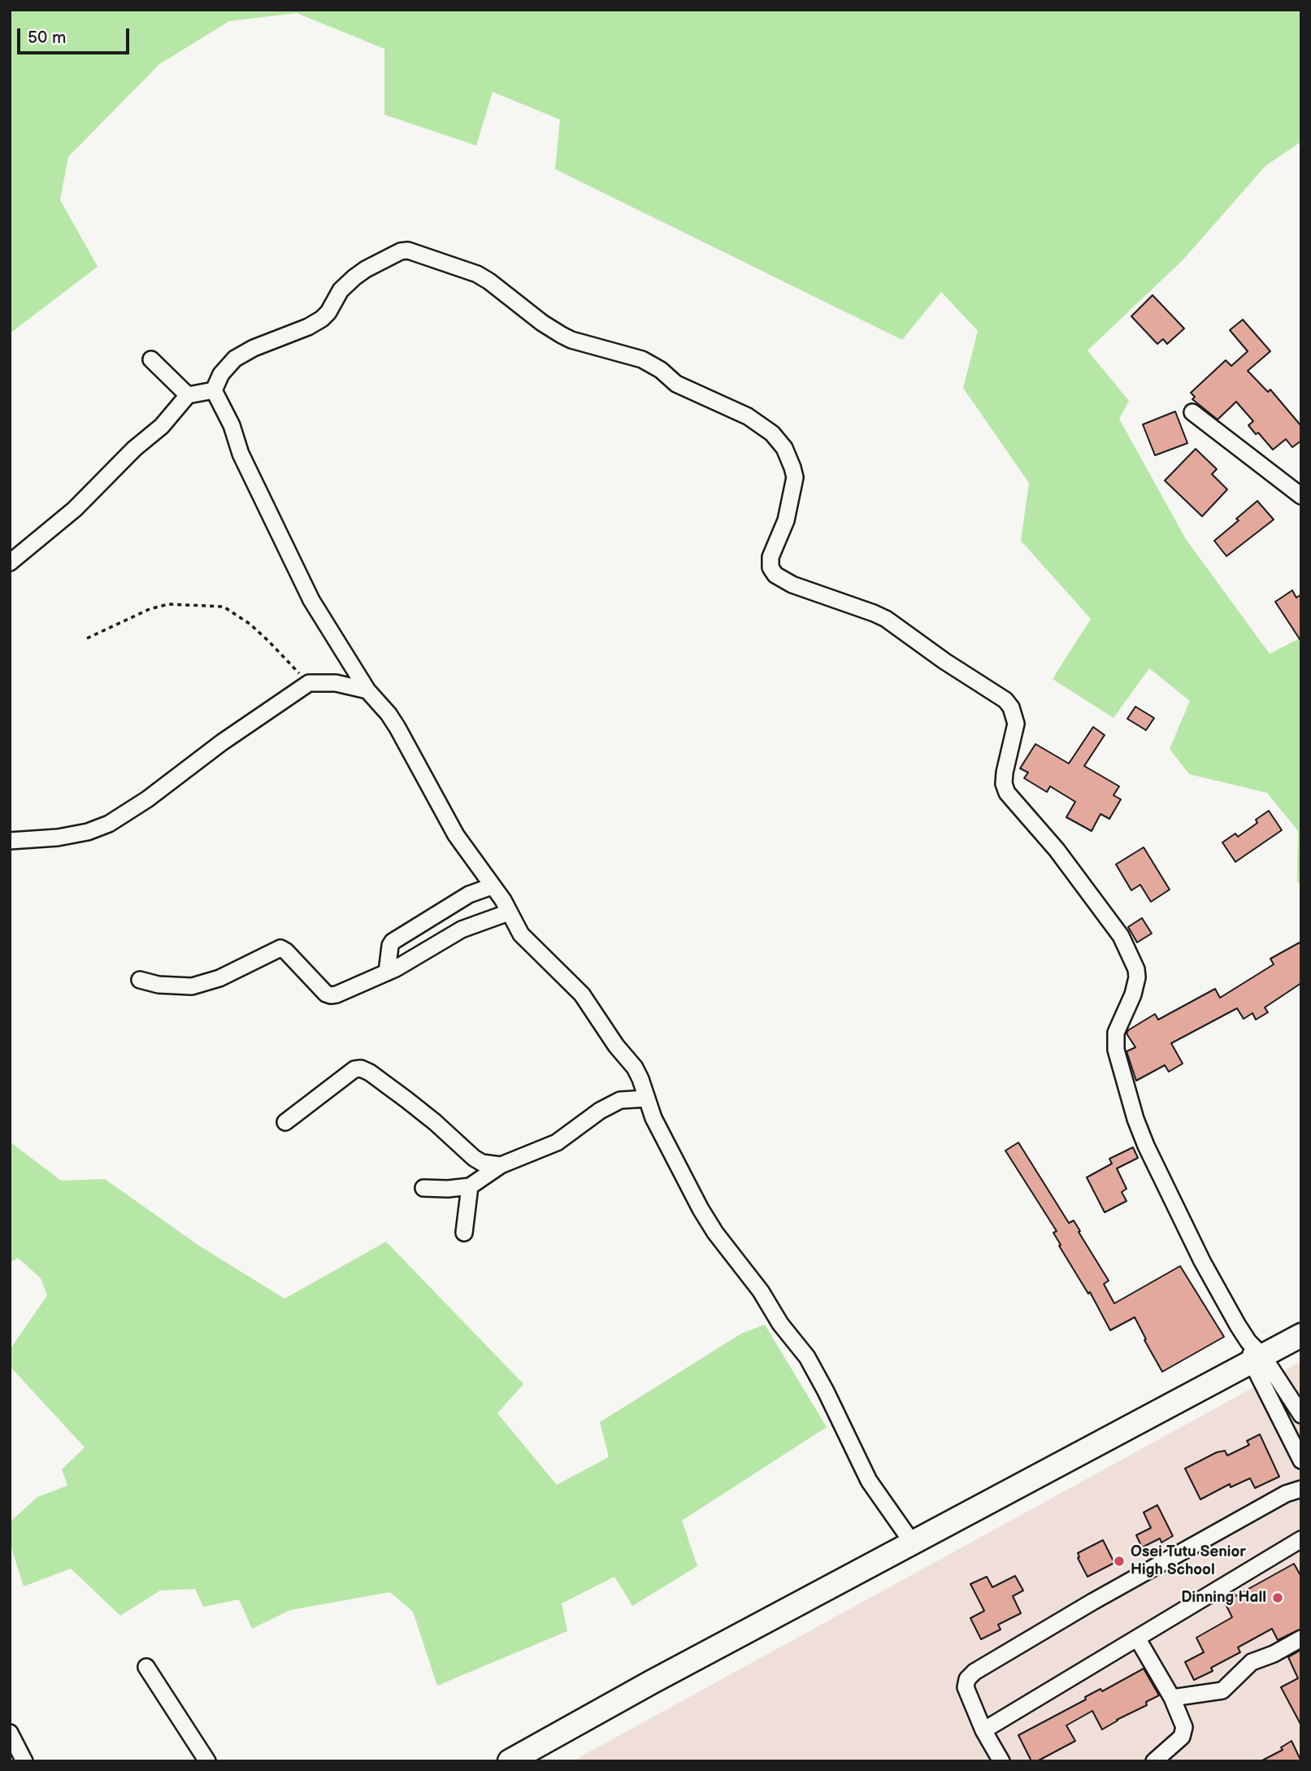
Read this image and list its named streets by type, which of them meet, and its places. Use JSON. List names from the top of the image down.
{
  "places": ["Osei Tutu Senior High School", "Dinning Hall"],
  "scale_bar": "50 m"
}
